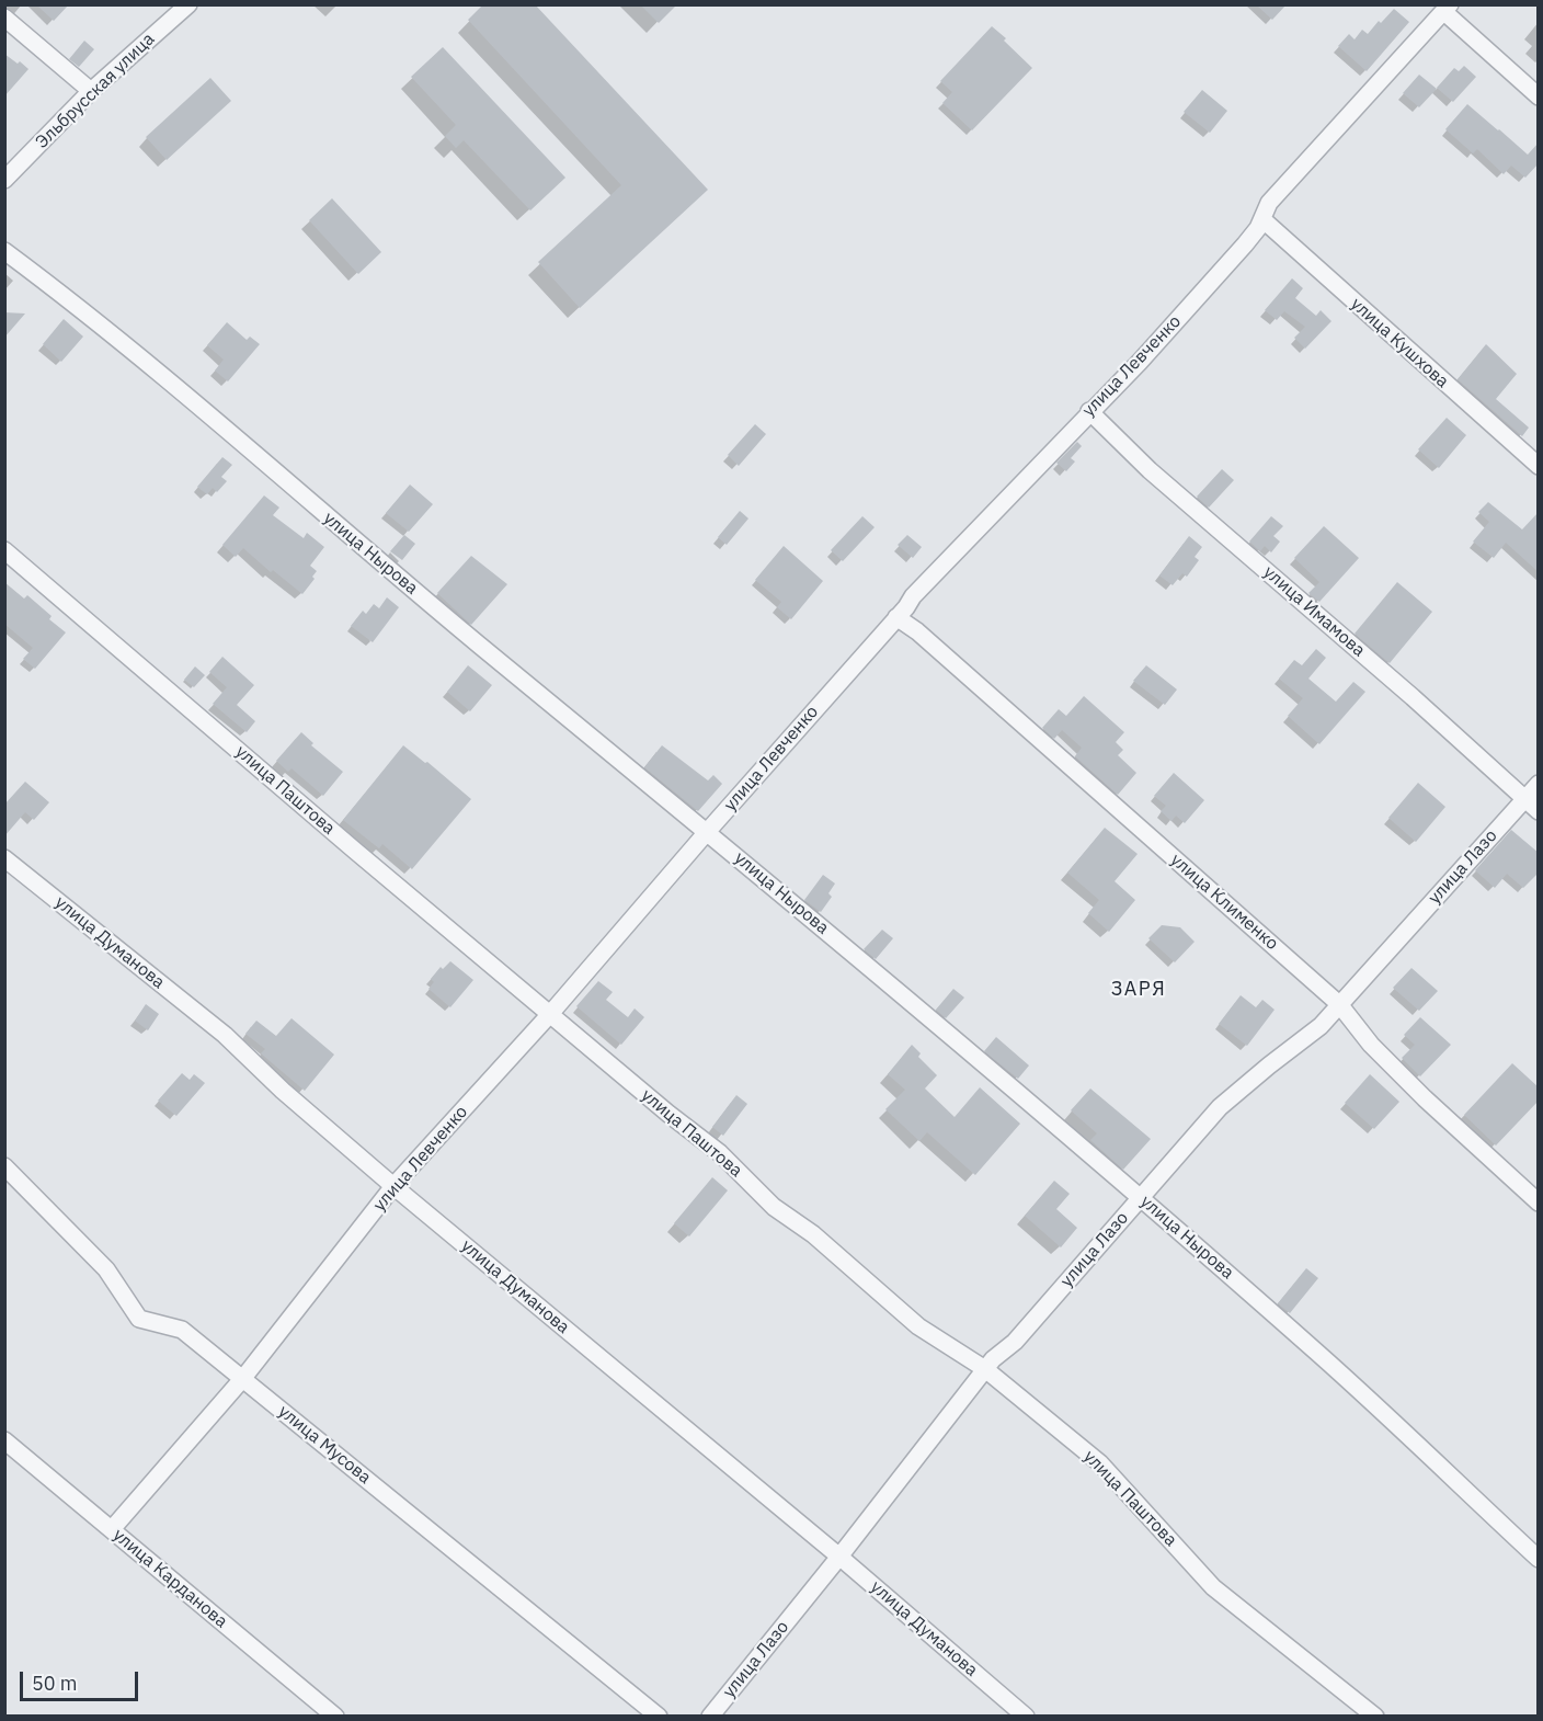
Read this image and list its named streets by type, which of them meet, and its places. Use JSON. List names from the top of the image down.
{
  "streets": {
    "street": [
      "Эльбрусская улица",
      "улица Кушхова",
      "улица Левченко",
      "улица Нырова",
      "улица Имамова",
      "улица Паштова",
      "улица Лазо",
      "улица Клименко",
      "улица Думанова",
      "улица Мусова",
      "улица Карданова"
    ]
  },
  "crossings": [
    ["улица Кушхова", "улица Левченко"],
    ["улица Левченко", "улица Нырова"],
    ["улица Левченко", "улица Имамова"],
    ["улица Левченко", "улица Паштова"],
    ["улица Левченко", "улица Клименко"],
    ["улица Левченко", "улица Думанова"],
    ["улица Левченко", "улица Мусова"],
    ["улица Левченко", "улица Карданова"],
    ["улица Нырова", "улица Лазо"],
    ["улица Имамова", "улица Лазо"],
    ["улица Паштова", "улица Лазо"],
    ["улица Лазо", "улица Клименко"],
    ["улица Лазо", "улица Думанова"]
  ],
  "districts": ["ЗАРЯ"],
  "scale_bar": "50 m"
}
